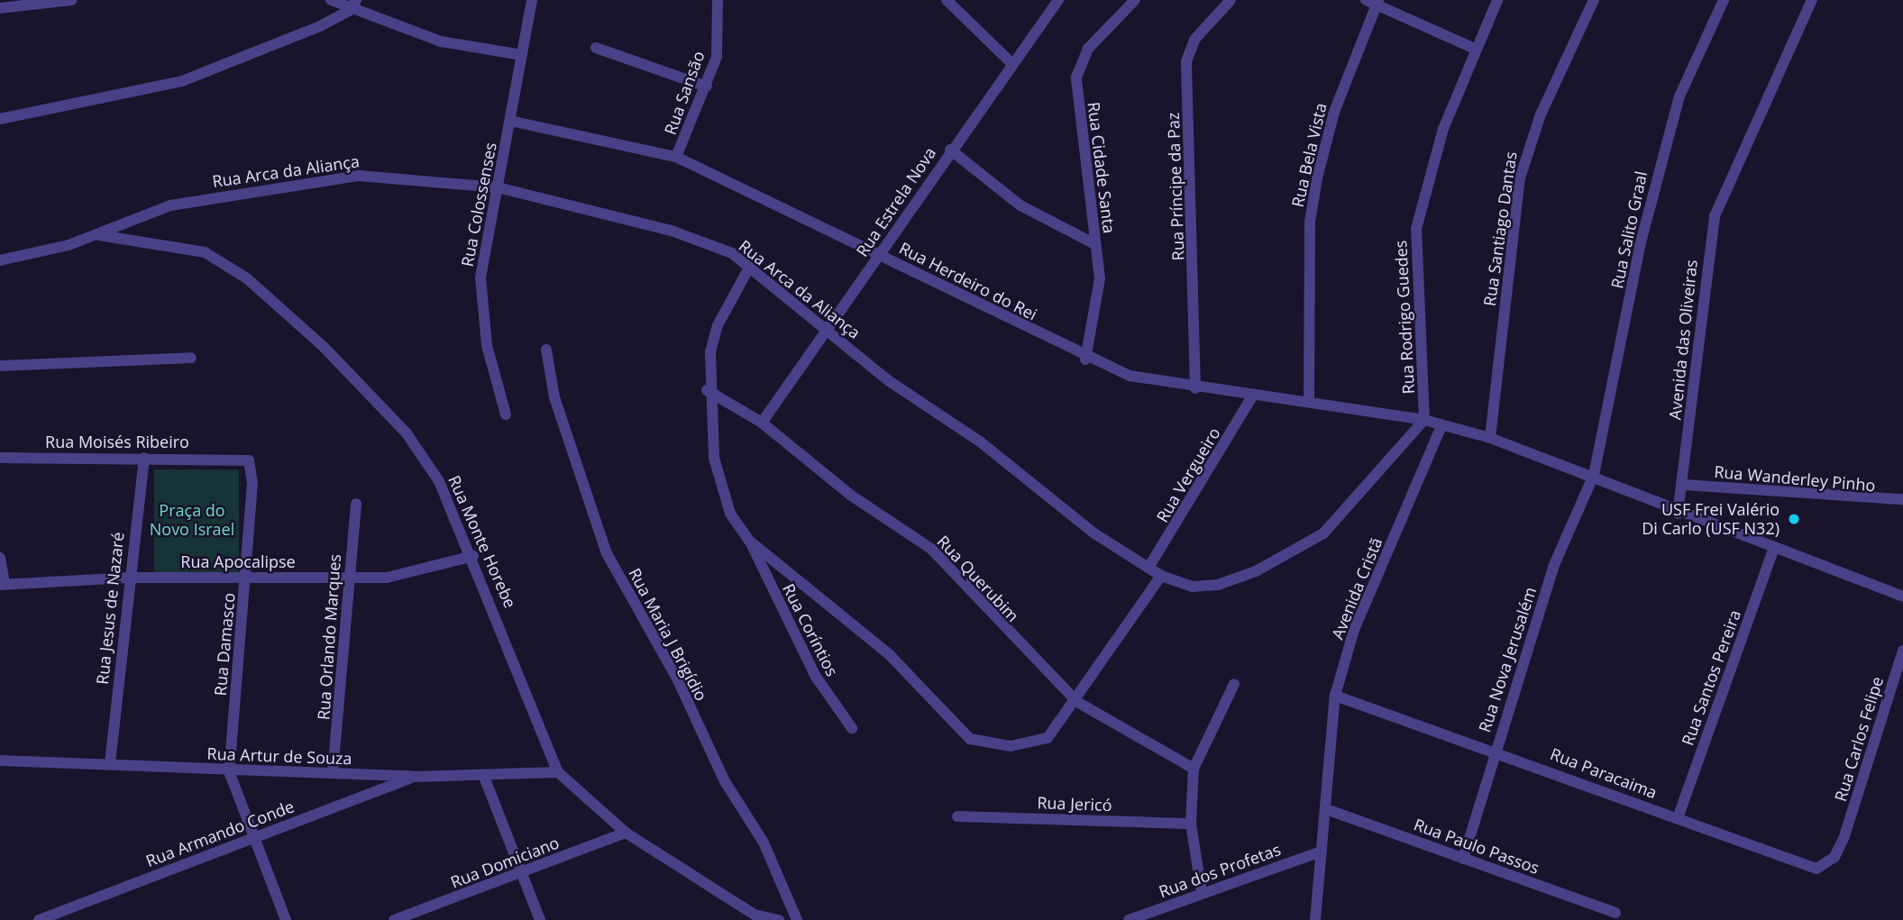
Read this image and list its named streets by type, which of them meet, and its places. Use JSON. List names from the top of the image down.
{
  "streets": {
    "street": [
      "Rua Sansão",
      "Rua Bela Vista",
      "Rua Cidade Santa",
      "Rua Arca da Aliança",
      "Rua Príncipe da Paz",
      "Rua Estrela Nova",
      "Rua Colossenses",
      "Rua Santiago Dantas",
      "Rua Salito Graal",
      "Rua Herdeiro do Rei",
      "Rua Rodrigo Guedes",
      "Avenida das Oliveiras",
      "Rua Moisés Ribeiro",
      "Rua Vergueiro",
      "Rua Wanderley Pinho",
      "Rua Monte Horebe",
      "Rua Apocalipse",
      "Rua Querubim",
      "Avenida Cristã",
      "Rua Jesus de Nazaré",
      "Rua Coríntios",
      "Rua Maria J Brigídio",
      "Rua Orlando Marques",
      "Rua Damasco",
      "Rua Nova Jerusalém",
      "Rua Santos Pereira",
      "Rua Carlos Felipe",
      "Rua Artur de Souza",
      "Rua Paracaima",
      "Rua Jericó",
      "Rua Armando Conde",
      "Rua Paulo Passos",
      "Rua Domiciano",
      "Rua dos Profetas"
    ]
  },
  "crossings": [
    ["Rua Sansão", "Rua Herdeiro do Rei"],
    ["Rua Bela Vista", "Rua Herdeiro do Rei"],
    ["Rua Cidade Santa", "Rua Herdeiro do Rei"],
    ["Rua Arca da Aliança", "Rua Estrela Nova"],
    ["Rua Arca da Aliança", "Rua Colossenses"],
    ["Rua Arca da Aliança", "Rua Herdeiro do Rei"],
    ["Rua Arca da Aliança", "Rua Rodrigo Guedes"],
    ["Rua Arca da Aliança", "Rua Vergueiro"],
    ["Rua Arca da Aliança", "Rua Monte Horebe"],
    ["Rua Arca da Aliança", "Rua Coríntios"],
    ["Rua Príncipe da Paz", "Rua Herdeiro do Rei"],
    ["Rua Estrela Nova", "Rua Herdeiro do Rei"],
    ["Rua Estrela Nova", "Rua Querubim"],
    ["Rua Colossenses", "Rua Herdeiro do Rei"],
    ["Rua Santiago Dantas", "Rua Herdeiro do Rei"],
    ["Rua Salito Graal", "Rua Herdeiro do Rei"],
    ["Rua Salito Graal", "Rua Nova Jerusalém"],
    ["Rua Herdeiro do Rei", "Rua Rodrigo Guedes"],
    ["Rua Herdeiro do Rei", "Avenida das Oliveiras"],
    ["Rua Herdeiro do Rei", "Rua Vergueiro"],
    ["Rua Herdeiro do Rei", "Avenida Cristã"],
    ["Rua Herdeiro do Rei", "Rua Nova Jerusalém"],
    ["Rua Herdeiro do Rei", "Rua Santos Pereira"],
    ["Avenida das Oliveiras", "Rua Wanderley Pinho"],
    ["Rua Moisés Ribeiro", "Rua Jesus de Nazaré"],
    ["Rua Moisés Ribeiro", "Rua Damasco"],
    ["Rua Monte Horebe", "Rua Apocalipse"],
    ["Rua Monte Horebe", "Rua Artur de Souza"],
    ["Rua Monte Horebe", "Rua Domiciano"],
    ["Rua Apocalipse", "Rua Jesus de Nazaré"],
    ["Rua Apocalipse", "Rua Orlando Marques"],
    ["Rua Apocalipse", "Rua Damasco"],
    ["Rua Querubim", "Rua Coríntios"],
    ["Avenida Cristã", "Rua Paracaima"],
    ["Avenida Cristã", "Rua Paulo Passos"],
    ["Avenida Cristã", "Rua dos Profetas"],
    ["Rua Jesus de Nazaré", "Rua Artur de Souza"],
    ["Rua Orlando Marques", "Rua Artur de Souza"],
    ["Rua Damasco", "Rua Artur de Souza"],
    ["Rua Nova Jerusalém", "Rua Paracaima"],
    ["Rua Nova Jerusalém", "Rua Paulo Passos"],
    ["Rua Santos Pereira", "Rua Paracaima"],
    ["Rua Carlos Felipe", "Rua Paracaima"],
    ["Rua Artur de Souza", "Rua Armando Conde"]
  ],
  "parks": ["Praça do Novo Israel"],
  "places": ["USF Frei Valério Di Carlo (USF N32)"]
}
